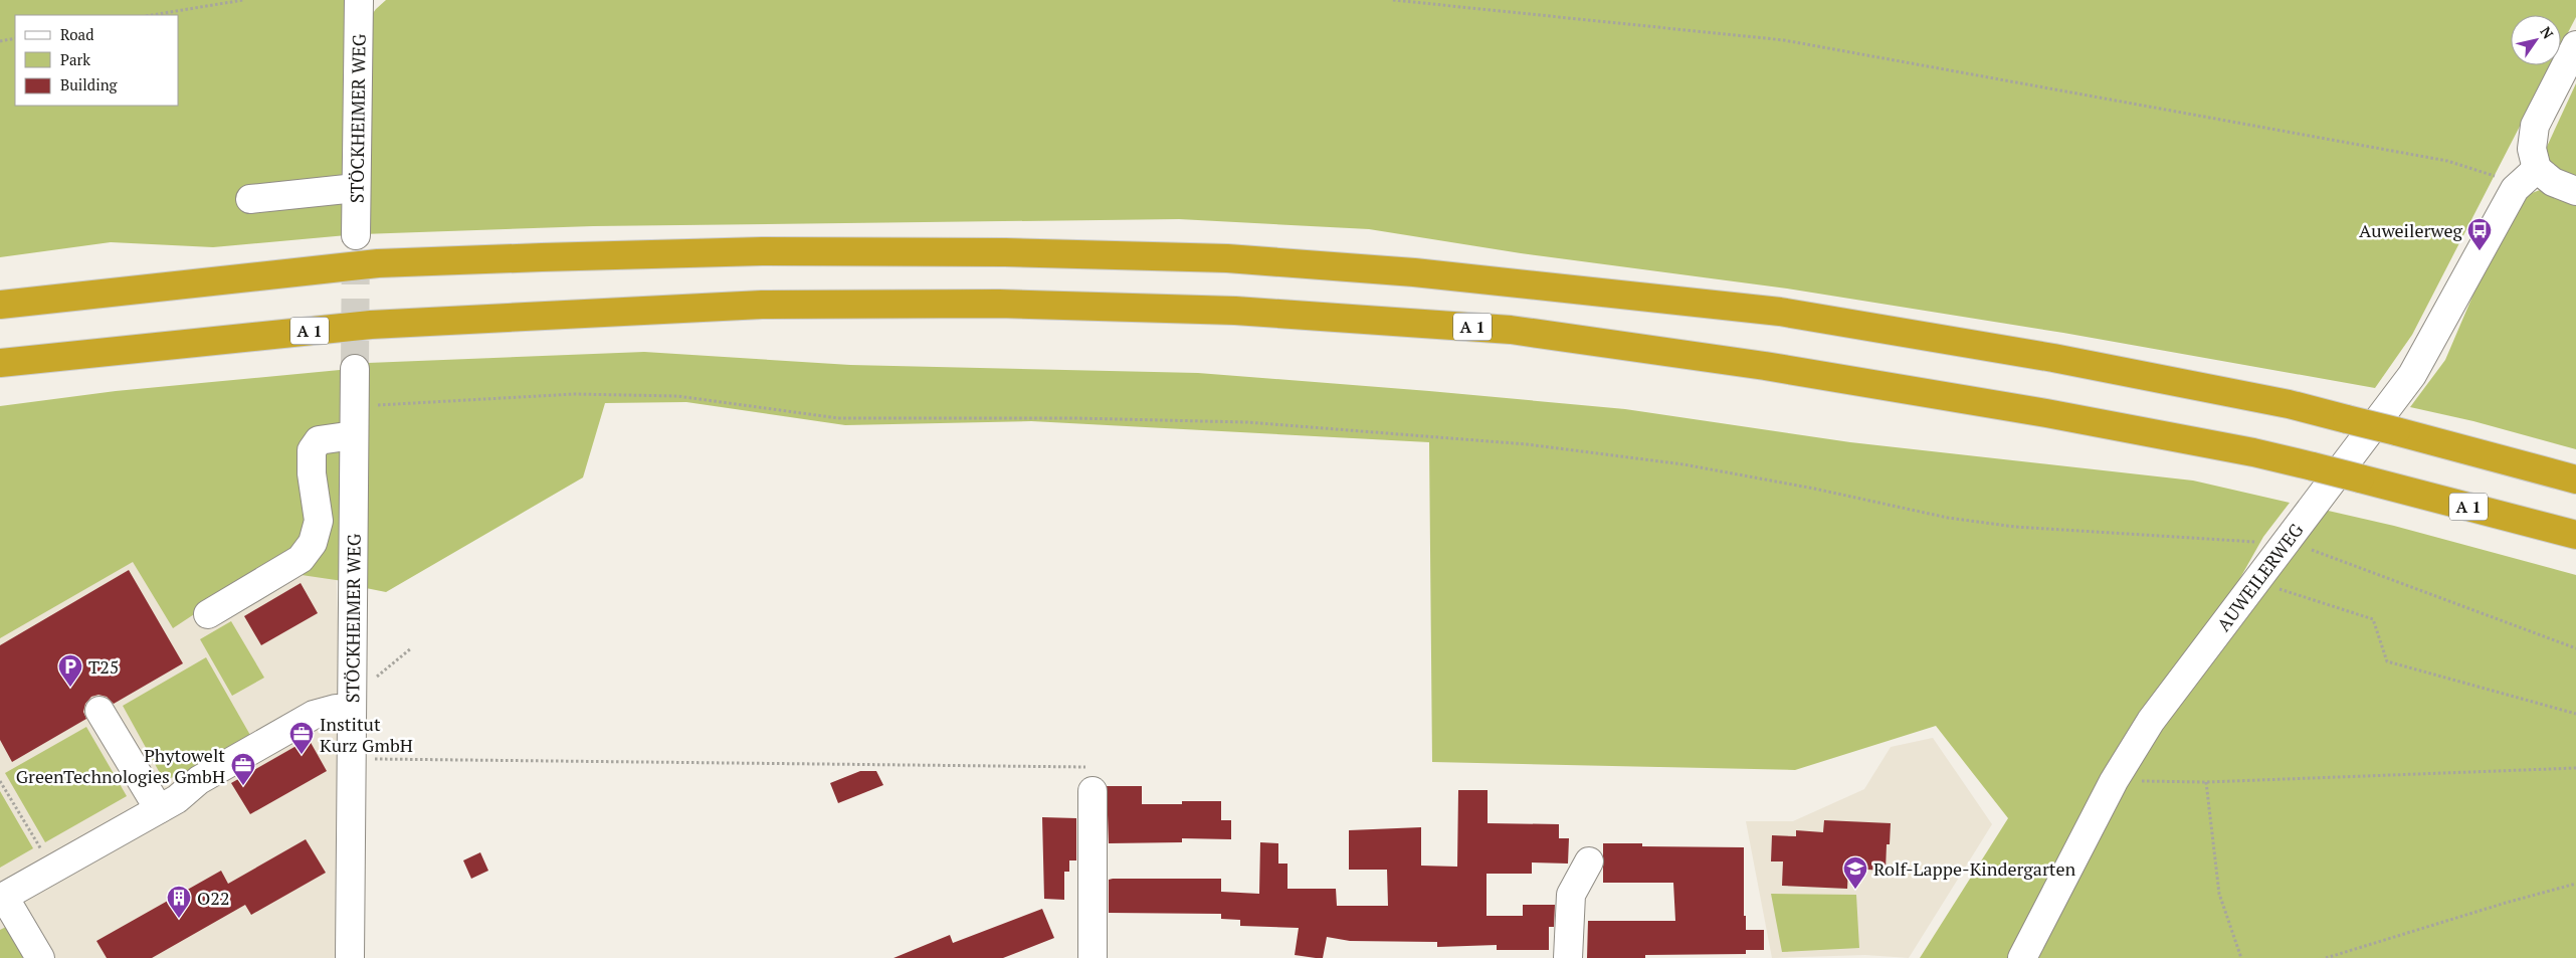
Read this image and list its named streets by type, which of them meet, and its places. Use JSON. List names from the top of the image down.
{
  "streets": {
    "highway": ["A 1"],
    "street": ["STÖCKHEIMER WEG", "AUWEILERWEG"]
  },
  "places": {
    "bus stop": ["Auweilerweg"],
    "parking": ["T25"],
    "office": ["Institut Kurz GmbH", "Phytowelt GreenTechnologies GmbH"],
    "school or university": ["Rolf-Lappe-Kindergarten"],
    "building": ["O22"]
  },
  "legend": ["Road", "Park", "Building"],
  "north": "top right"
}
